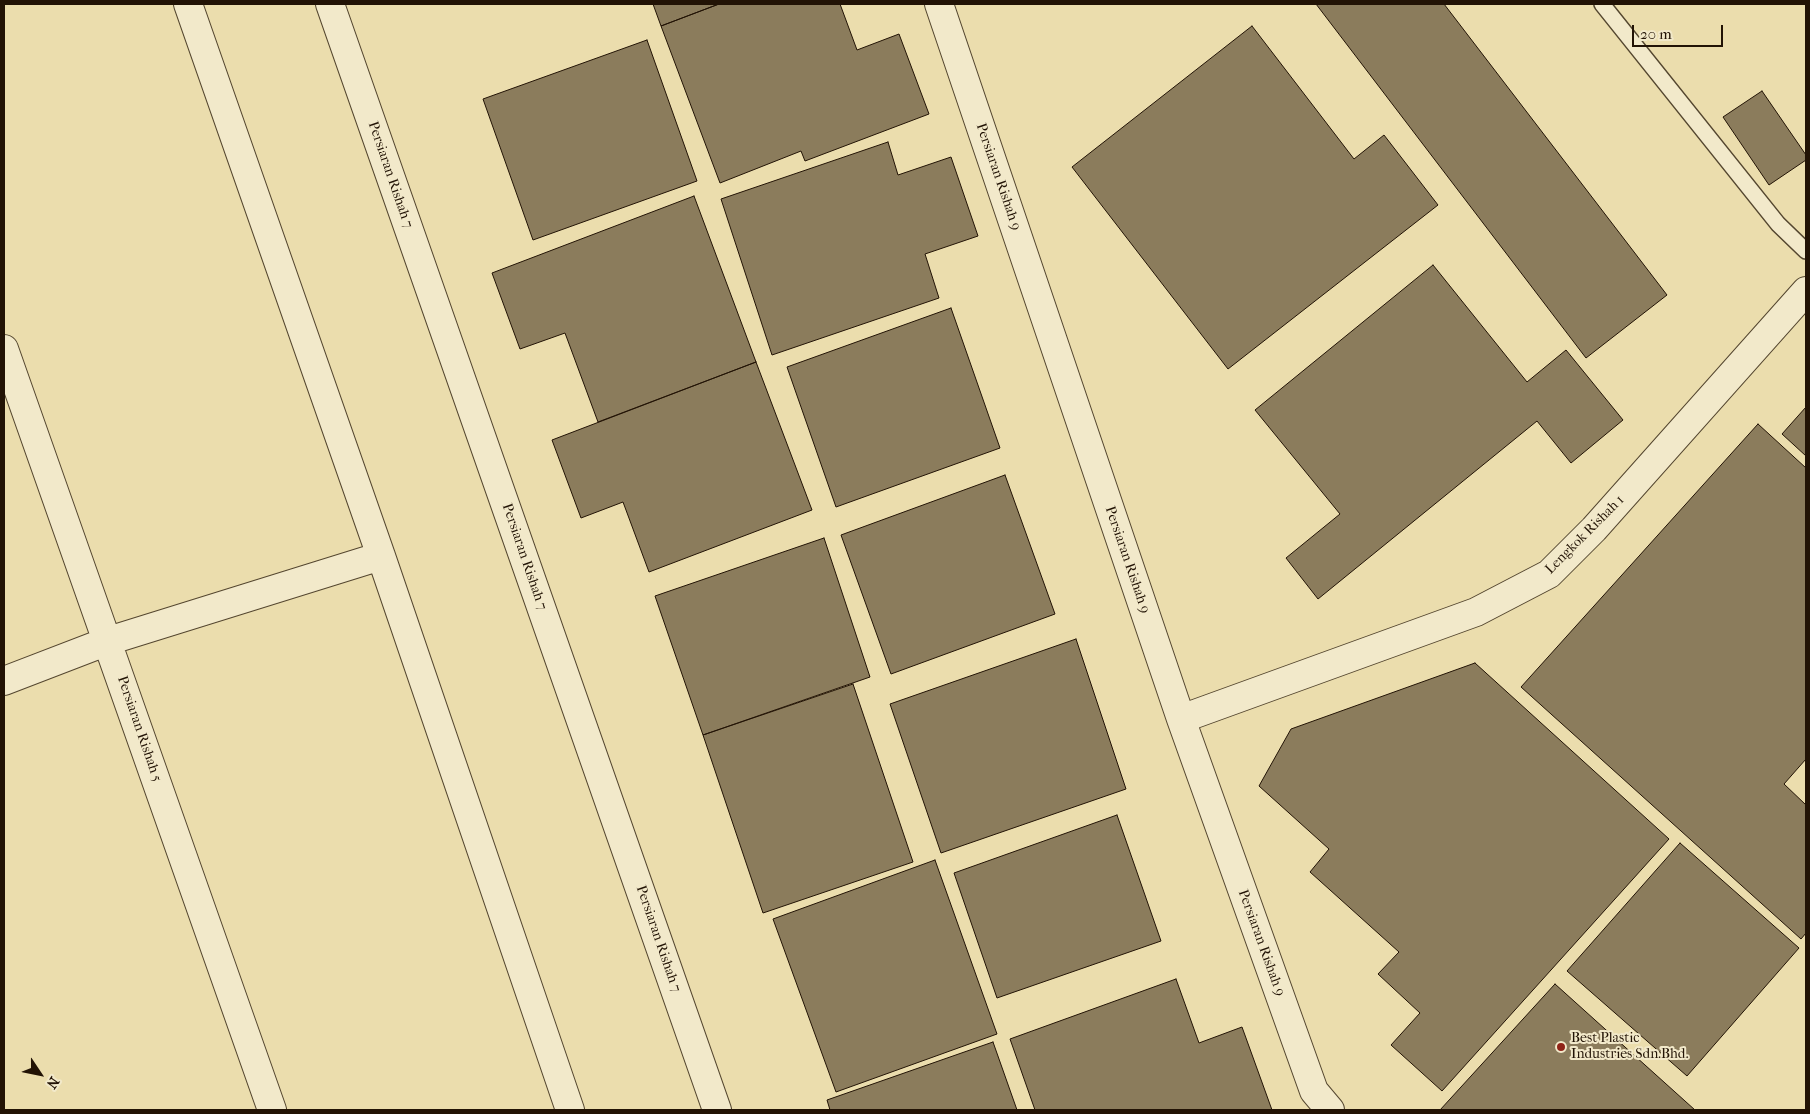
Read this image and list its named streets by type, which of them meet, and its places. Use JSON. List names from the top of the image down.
{
  "streets": {
    "street": [
      "Persiaran Rishah 7",
      "Persiaran Rishah 9",
      "Lengkok Rishah 1",
      "Persiaran Rishah 5"
    ]
  },
  "crossings": [
    ["Persiaran Rishah 9", "Lengkok Rishah 1"]
  ],
  "places": ["Best Plastic Industries Sdn.Bhd."],
  "scale_bar": "20 m",
  "north": "bottom right"
}
